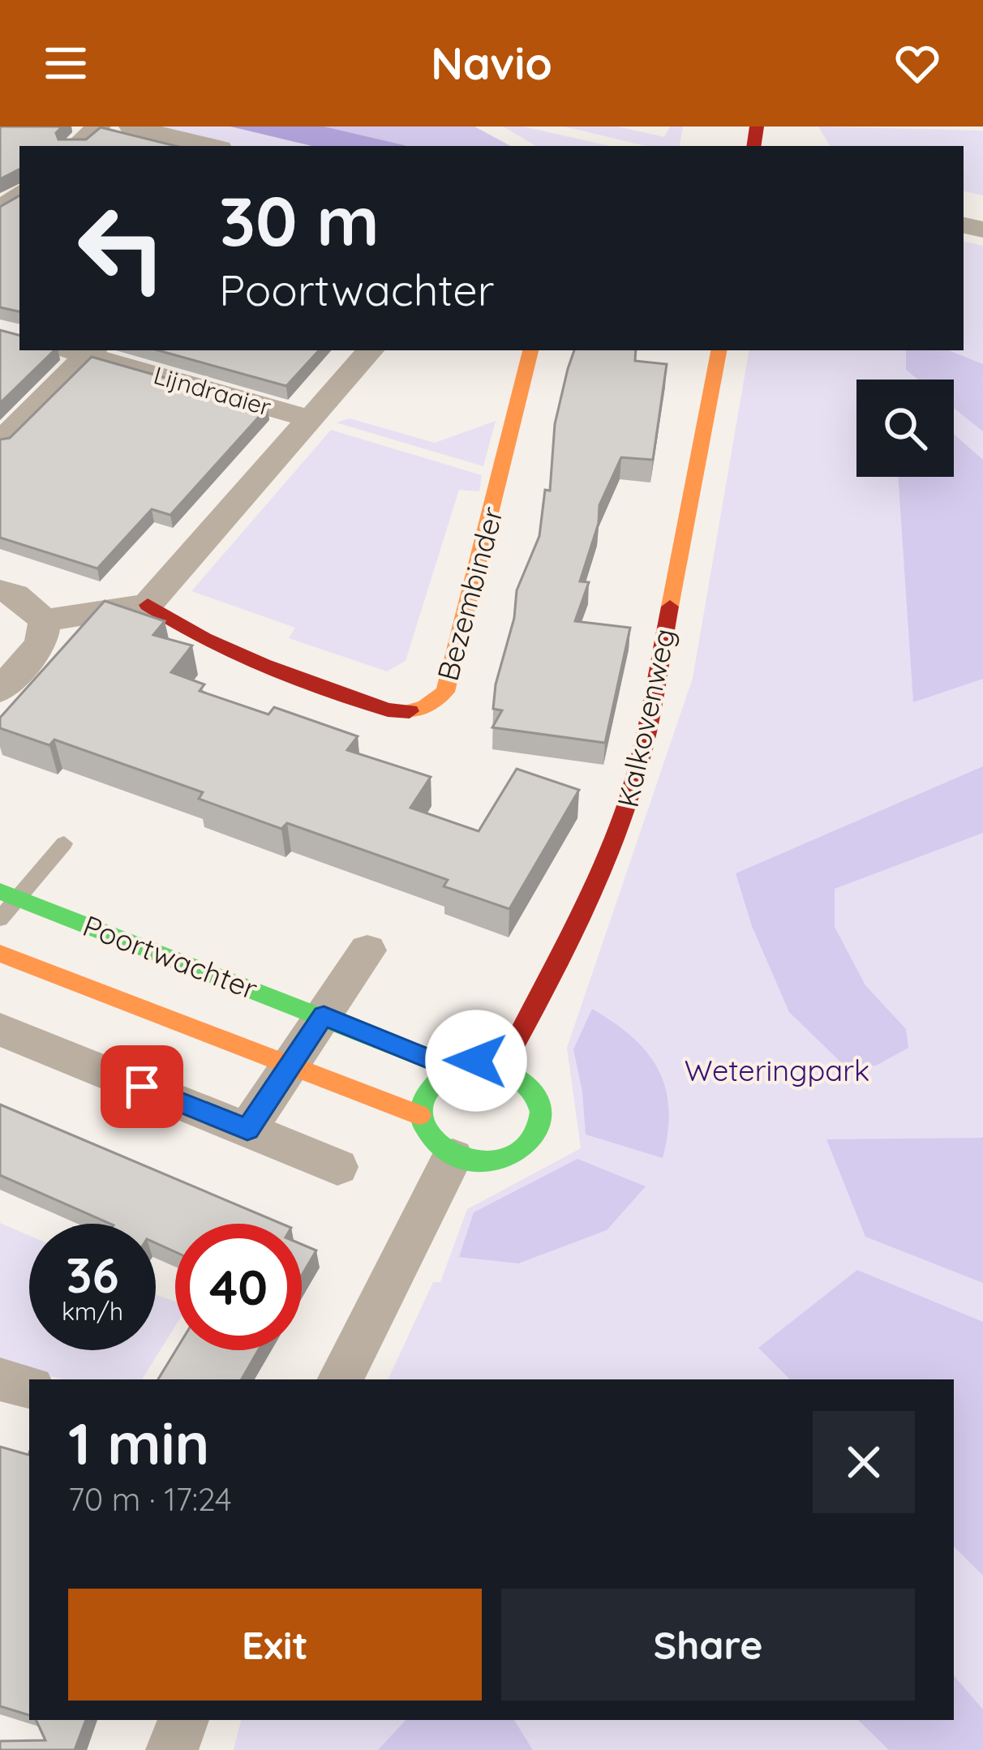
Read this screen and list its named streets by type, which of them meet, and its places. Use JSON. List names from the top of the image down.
{
  "streets": {
    "street": [
      "Lijndraaier",
      "Bezembinder",
      "Kalkovenweg",
      "Poortwachter"
    ]
  },
  "crossings": [
    ["Kalkovenweg", "Poortwachter"]
  ],
  "parks": ["Weteringpark"],
  "page": {
    "header": "Navio",
    "turn": ["30 m", "Poortwachter"],
    "speed": "36 km/h",
    "limit": "40",
    "heading": ["1 min", "70 m · 17:24"],
    "buttons": ["Exit", "Share"]
  }
}
